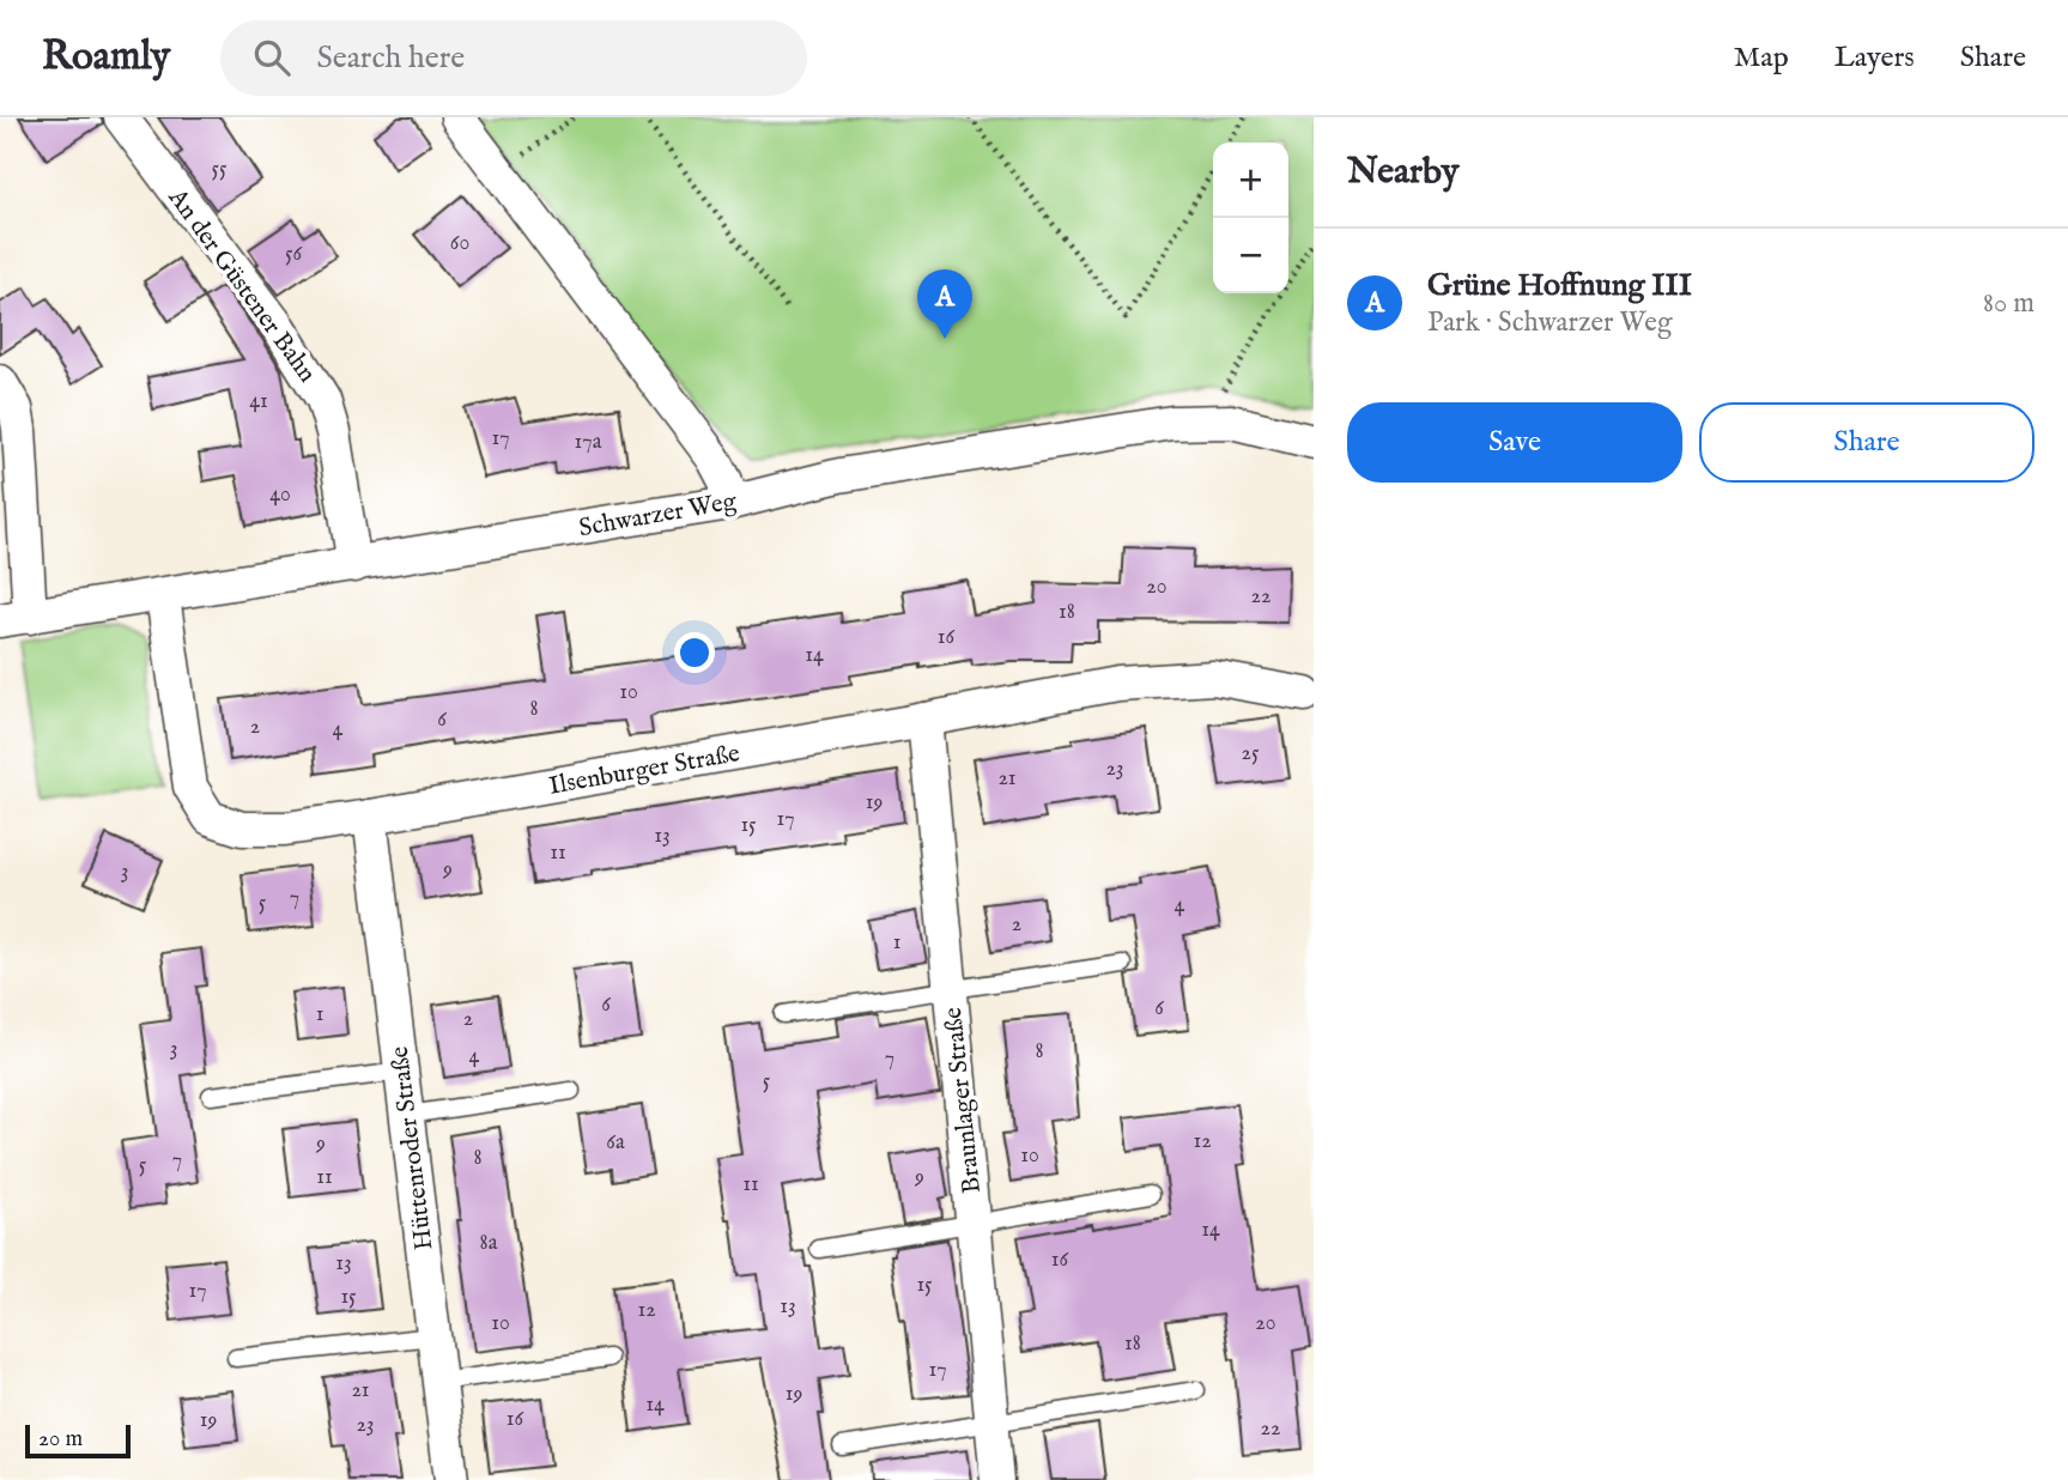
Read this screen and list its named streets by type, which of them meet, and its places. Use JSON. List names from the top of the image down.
{
  "streets": {
    "street": [
      "An der Güstener Bahn",
      "Schwarzer Weg",
      "Ilsenburger Straße",
      "Braunlager Straße",
      "Hüttenroder Straße"
    ]
  },
  "crossings": [
    ["An der Güstener Bahn", "Schwarzer Weg"],
    ["Schwarzer Weg", "Ilsenburger Straße"],
    ["Ilsenburger Straße", "Braunlager Straße"],
    ["Ilsenburger Straße", "Hüttenroder Straße"]
  ],
  "house_numbers": [
    "55",
    "60",
    "56",
    "41",
    "17",
    "17a",
    "40",
    "20",
    "22",
    "18",
    "16",
    "14",
    "10",
    "8",
    "6",
    "2",
    "4",
    "25",
    "23",
    "21",
    "19",
    "17",
    "15",
    "13",
    "11",
    "9",
    "3",
    "7",
    "5",
    "4",
    "2",
    "1",
    "6",
    "6",
    "1",
    "2",
    "3",
    "8",
    "4",
    "7",
    "5",
    "12",
    "6a",
    "9",
    "10",
    "8",
    "7",
    "5",
    "11",
    "9",
    "11",
    "14",
    "8a",
    "16",
    "13",
    "15",
    "17",
    "15",
    "13",
    "12",
    "10",
    "20",
    "18",
    "17",
    "21",
    "19",
    "14",
    "16",
    "19",
    "23",
    "22"
  ],
  "scale_bar": "20 m",
  "page": {
    "header": "Roamly",
    "search": "Search here",
    "nav": ["Map", "Layers", "Share"],
    "heading": "Nearby",
    "map_buttons": ["+", "−"],
    "list": [
      {
        "mark": "A",
        "name": "Grüne Hoffnung III",
        "note": "Park · Schwarzer Weg",
        "value": "80 m"
      }
    ],
    "pins": "A",
    "buttons": ["Save", "Share"],
    "scale": "20 m"
  }
}
